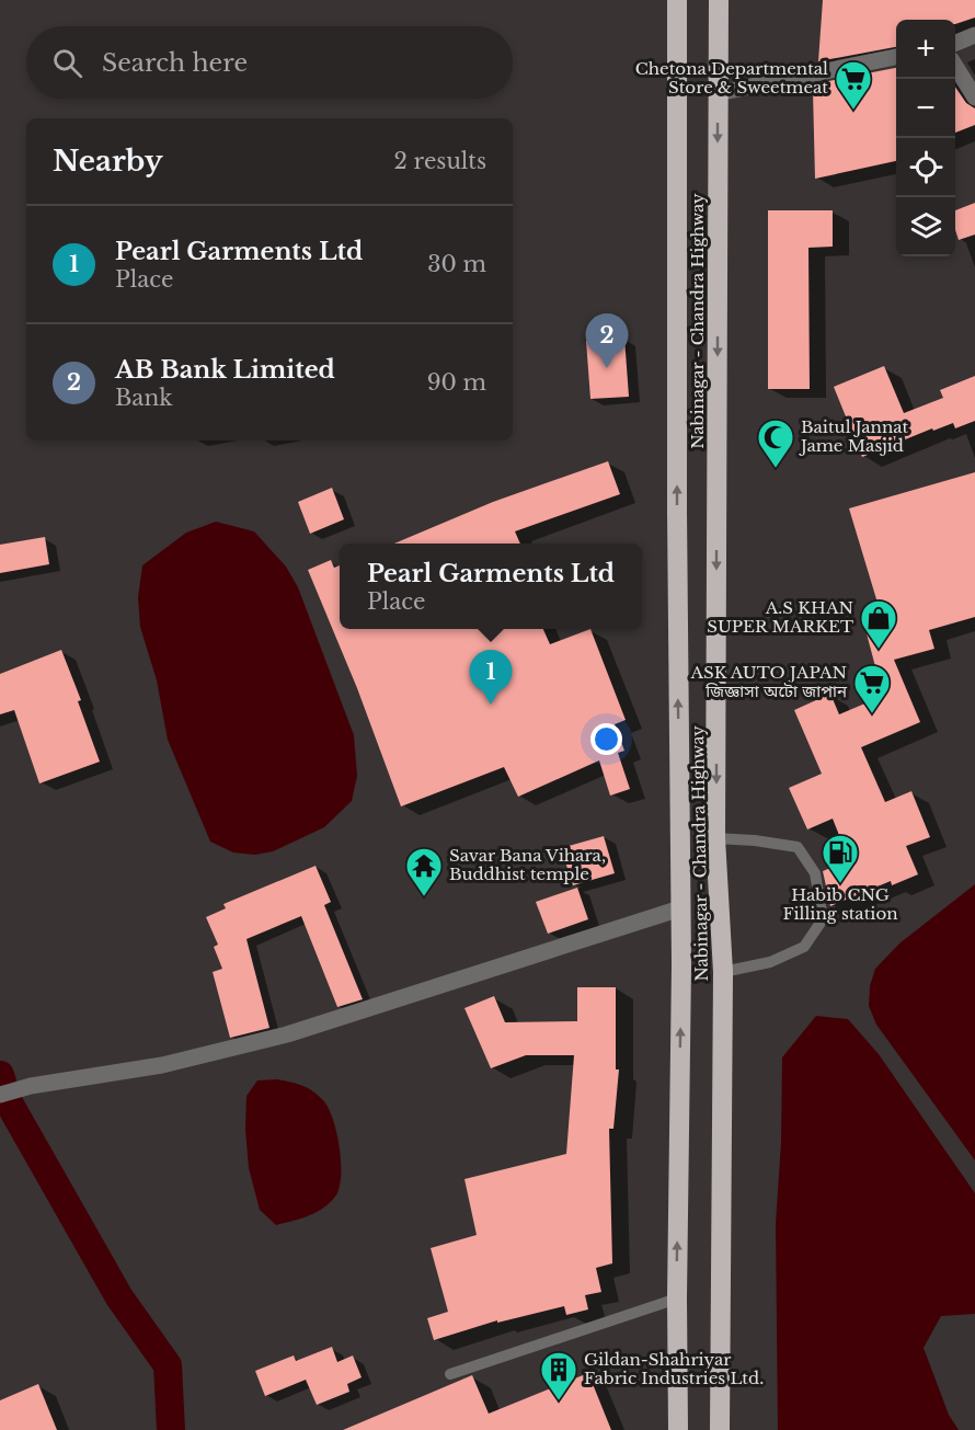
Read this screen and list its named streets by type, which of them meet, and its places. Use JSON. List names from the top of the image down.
{
  "streets": {
    "highway": ["Nabinagar - Chandra Highway"]
  },
  "places": {
    "supermarket": ["Chetona Departmental Store & Sweetmeat", "ASK AUTO JAPAN জিজ্ঞাসা অটো জাপান"],
    "mosque": ["Baitul Jannat Jame Masjid"],
    "shop": ["A.S KHAN SUPER MARKET"],
    "fuel station": ["Habib CNG Filling station"],
    "temple": ["Savar Bana Vihara, Buddhist temple"],
    "building": ["Gildan-Shahriyar Fabric Industries Ltd."]
  },
  "page": {
    "map_buttons": ["+", "−"],
    "search": "Search here",
    "heading": ["Nearby", "2 results"],
    "list": [
      {
        "mark": "1",
        "name": "Pearl Garments Ltd",
        "note": "Place",
        "value": "30 m"
      },
      {
        "mark": "2",
        "name": "AB Bank Limited",
        "note": "Bank",
        "value": "90 m"
      }
    ],
    "pins": ["2", "1"],
    "popup": ["Pearl Garments Ltd", "Place"]
  }
}
